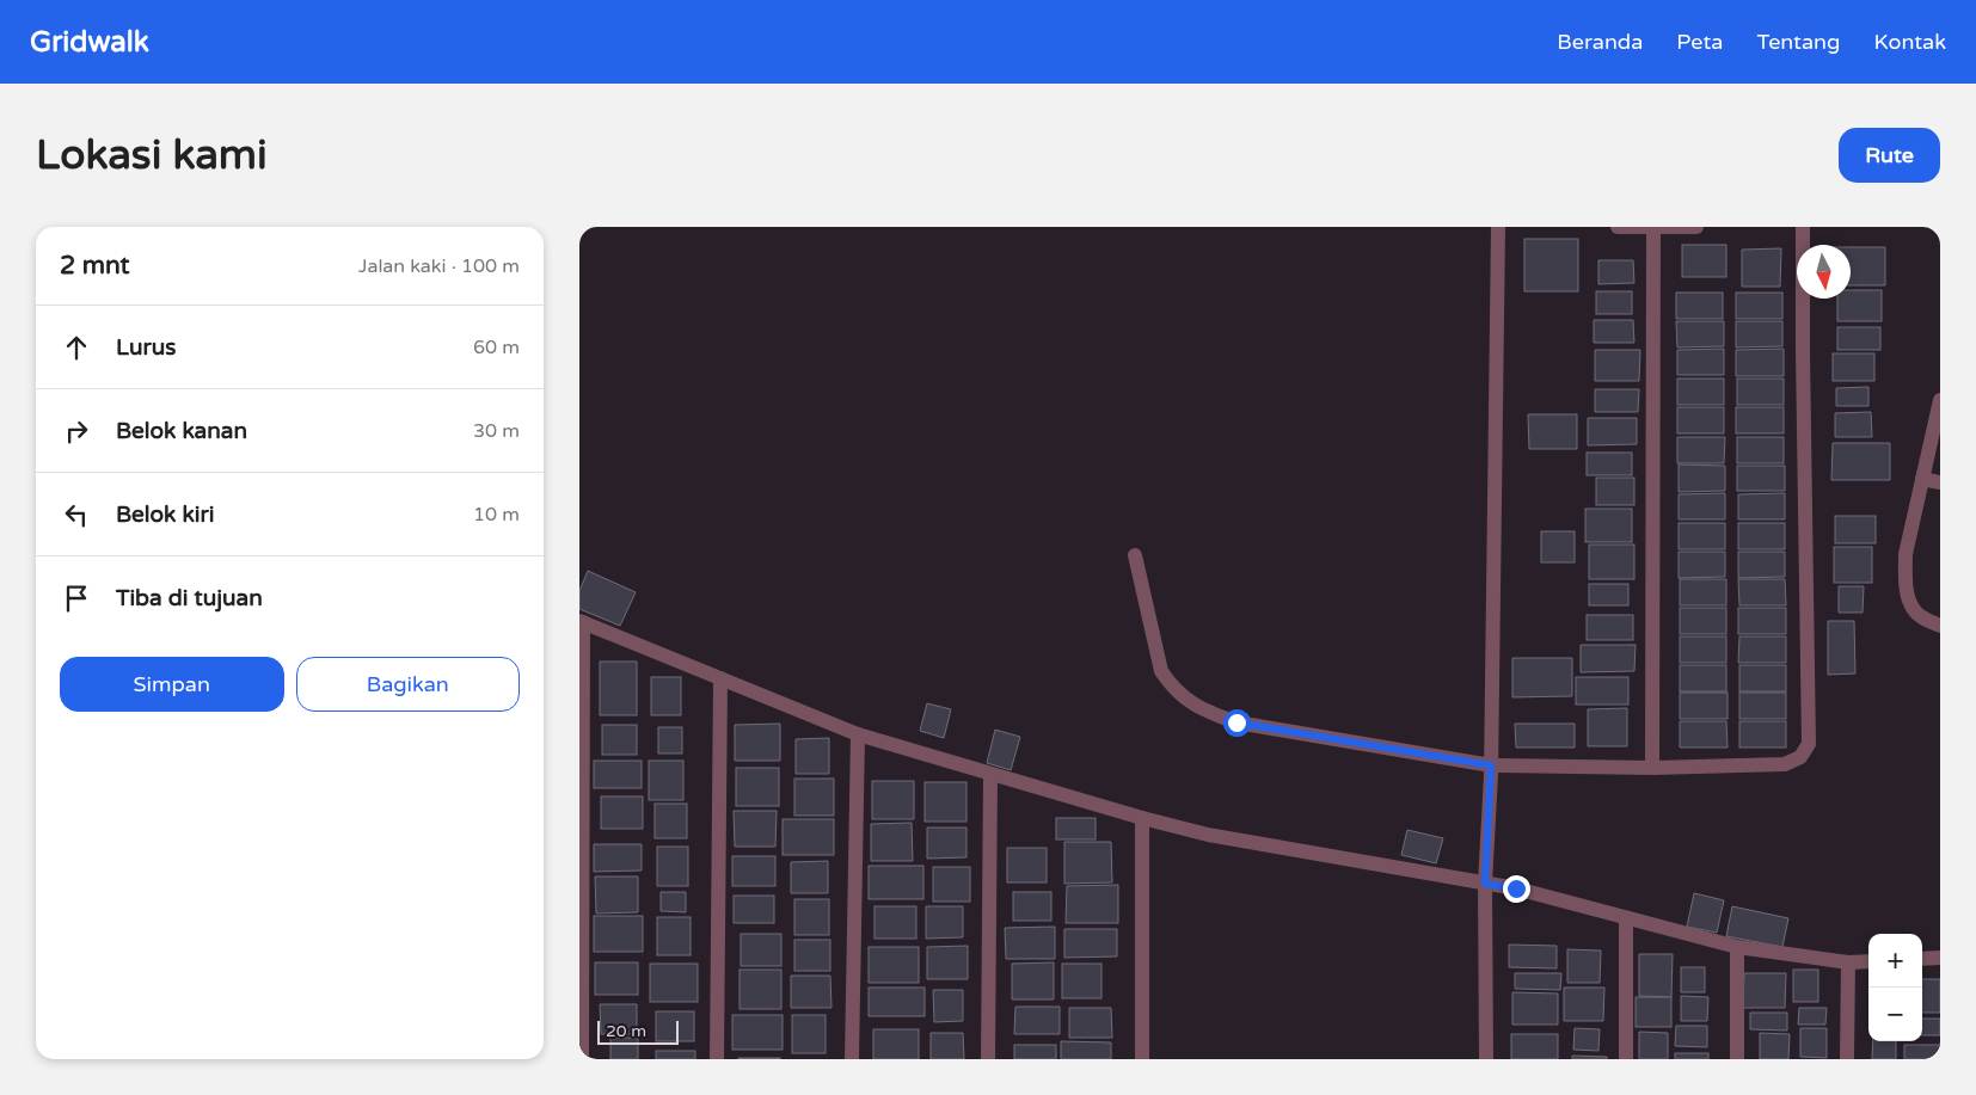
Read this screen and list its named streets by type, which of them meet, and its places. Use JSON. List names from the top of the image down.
{
  "scale_bar": "20 m",
  "north": "bottom",
  "page": {
    "header": "Gridwalk",
    "nav": [
      "Beranda",
      "Peta",
      "Tentang",
      "Kontak"
    ],
    "buttons": [
      "Rute",
      ["Simpan", "Bagikan"]
    ],
    "title": "Lokasi kami",
    "heading": ["2 mnt", "Jalan kaki · 100 m"],
    "list": [
      ["Lurus", "60 m"],
      ["Belok kanan", "30 m"],
      ["Belok kiri", "10 m"],
      "Tiba di tujuan"
    ],
    "map_buttons": ["+", "−"],
    "scale": "20 m"
  }
}
